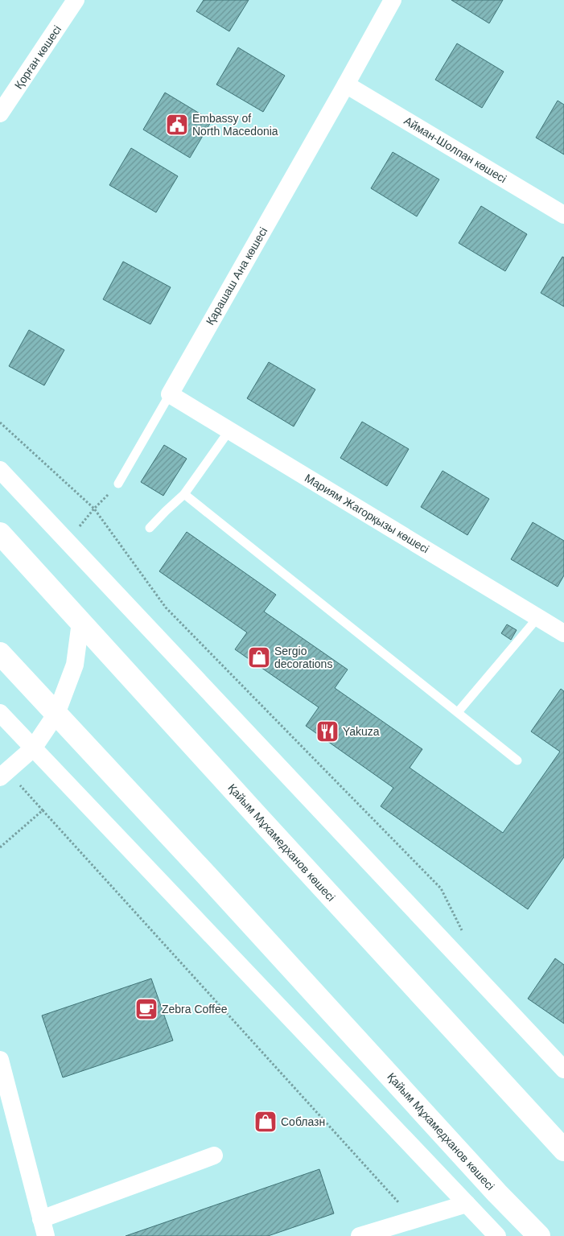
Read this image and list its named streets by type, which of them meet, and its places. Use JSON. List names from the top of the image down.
{
  "streets": {
    "main road": ["Қайым Мұхамедханов көшесі"],
    "street": [
      "Қорған көшесі",
      "Айман-Шолпан көшесі",
      "Қарашаш Ана көшесі",
      "Мариям Жагорқызы көшесі"
    ]
  },
  "crossings": [
    ["Айман-Шолпан көшесі", "Қарашаш Ана көшесі"],
    ["Қарашаш Ана көшесі", "Мариям Жагорқызы көшесі"]
  ],
  "places": {
    "public building": ["Embassy of North Macedonia"],
    "shop": ["Sergio decorations", "Соблазн"],
    "restaurant": ["Yakuza"],
    "cafe": ["Zebra Coffee"]
  }
}
